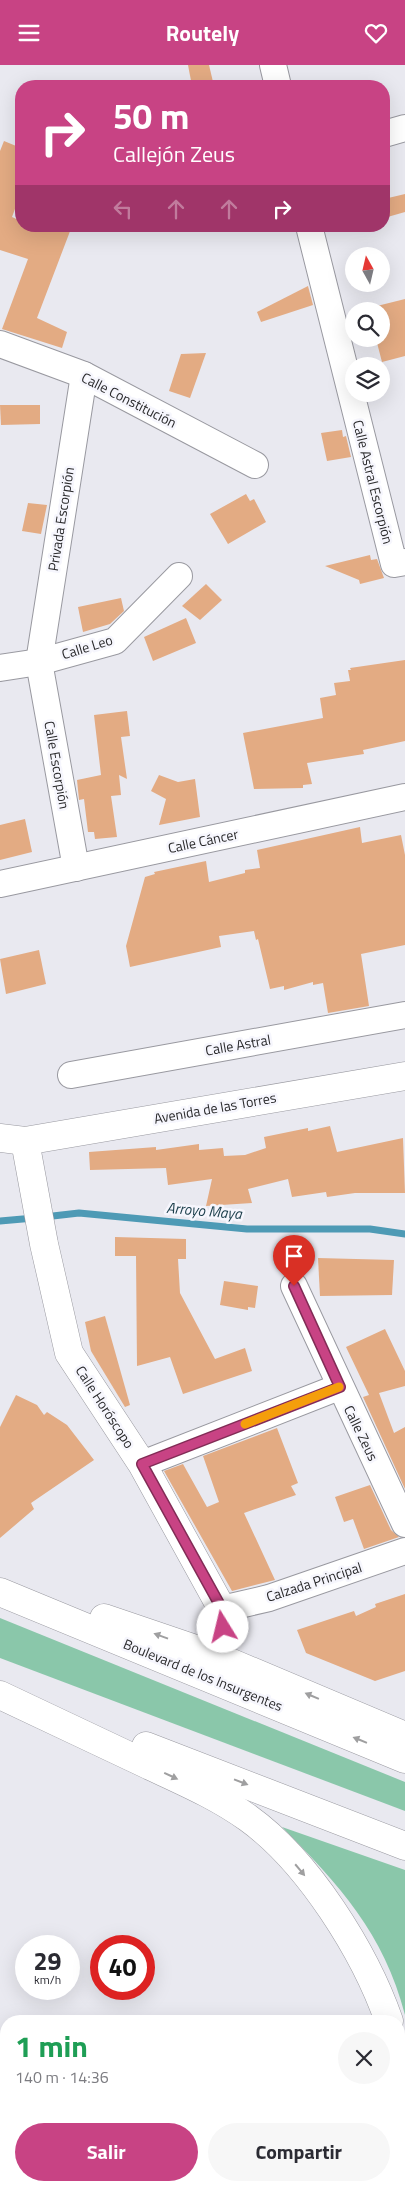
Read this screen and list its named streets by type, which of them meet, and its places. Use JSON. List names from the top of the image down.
{
  "streets": {
    "main road": ["Avenida de las Torres", "Calle Horóscopo", "Boulevard de los Insurgentes"],
    "street": [
      "Calle Constitución",
      "Calle Astral Escorpión",
      "Privada Escorpión",
      "Calle Leo",
      "Calle Escorpión",
      "Calle Cáncer",
      "Calle Astral",
      "Calle Zeus",
      "Calzada Principal"
    ]
  },
  "crossings": [
    ["Calle Constitución", "Privada Escorpión"],
    ["Privada Escorpión", "Calle Leo"],
    ["Privada Escorpión", "Calle Escorpión"],
    ["Calle Leo", "Calle Escorpión"],
    ["Calle Escorpión", "Calle Cáncer"],
    ["Avenida de las Torres", "Calle Horóscopo"],
    ["Calle Horóscopo", "Calzada Principal"]
  ],
  "water": ["Arroyo Maya"],
  "north": "top",
  "page": {
    "header": "Routely",
    "turn": ["50 m", "Callejón Zeus"],
    "speed": "29 km/h",
    "limit": "40",
    "heading": ["1 min", "140 m · 14:36"],
    "buttons": ["Salir", "Compartir"]
  }
}
